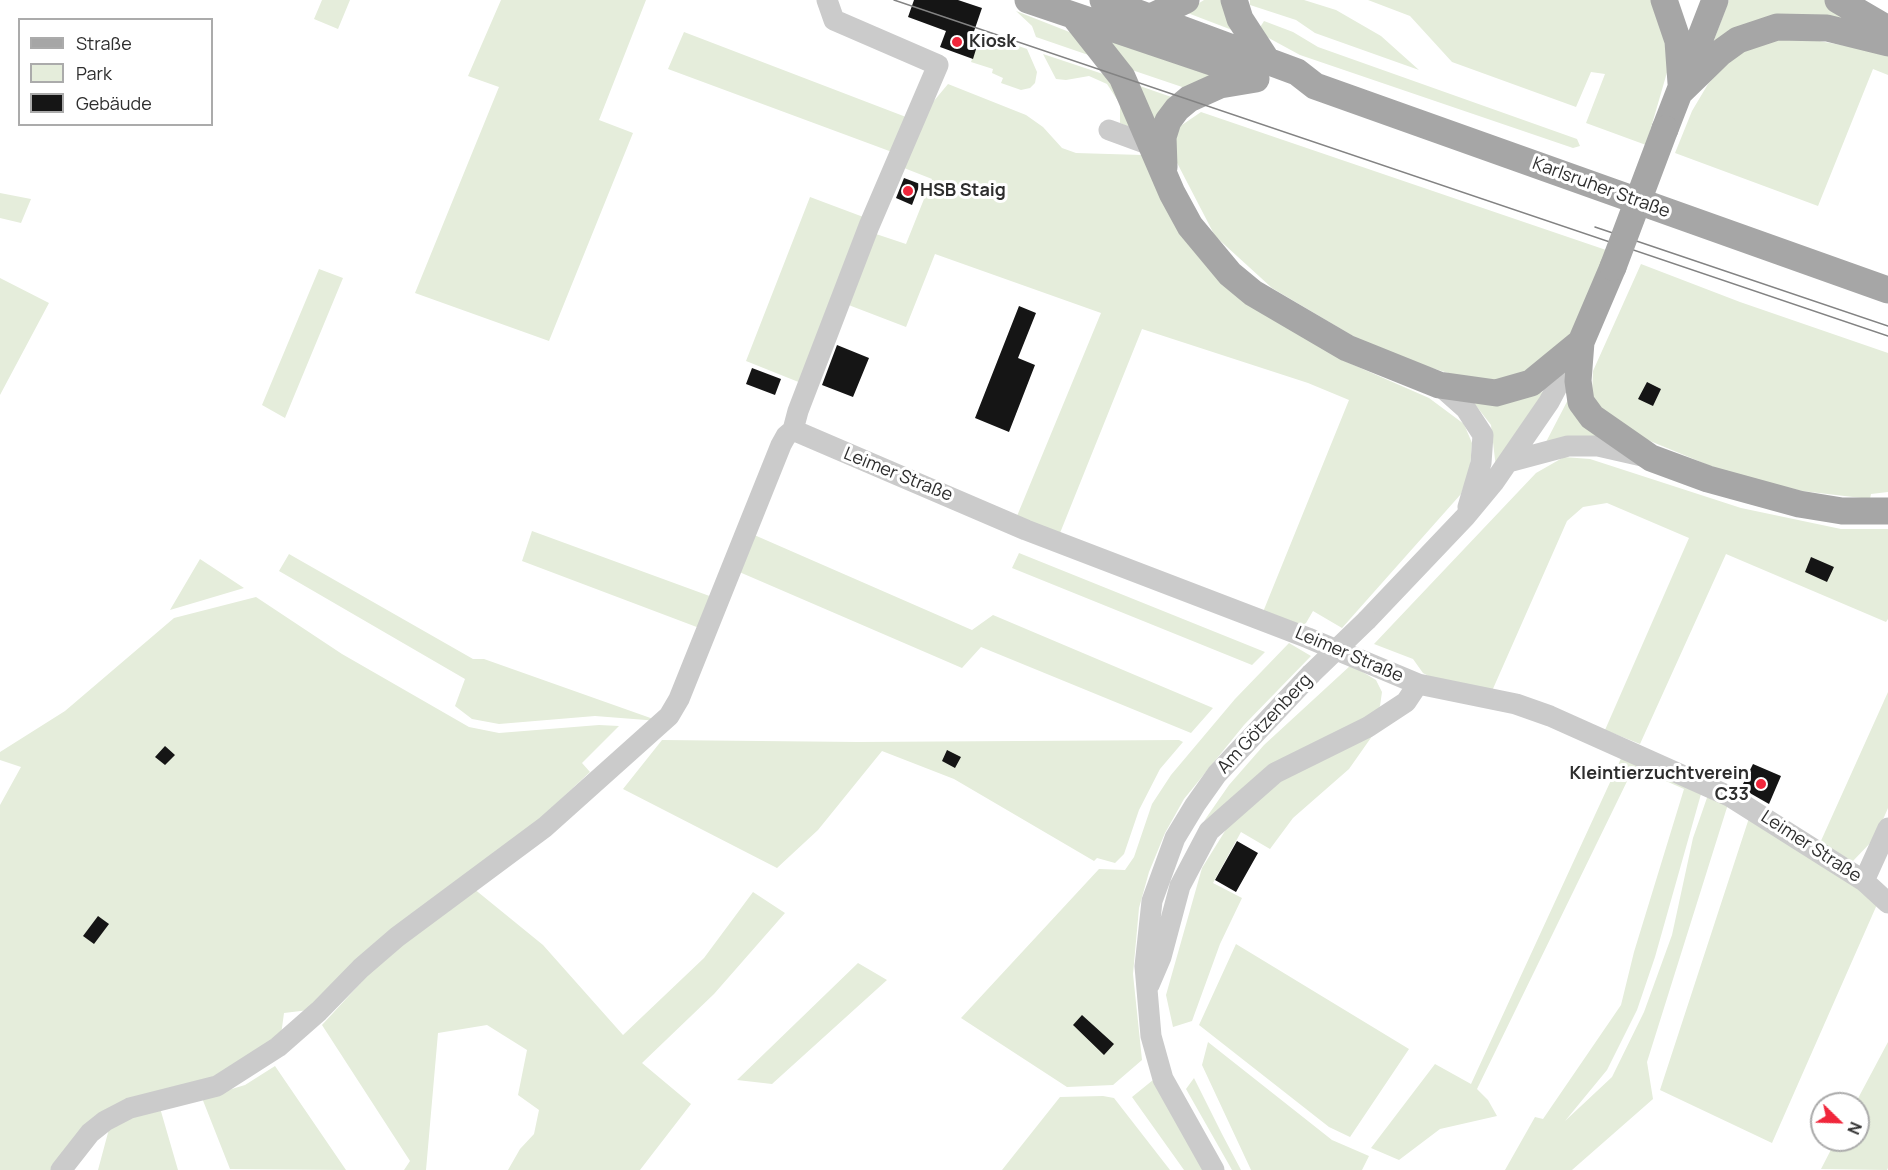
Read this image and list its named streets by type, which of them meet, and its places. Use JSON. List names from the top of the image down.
{
  "streets": {
    "main road": ["Karlsruher Straße"],
    "street": ["Leimer Straße", "Am Götzenberg"]
  },
  "places": ["Kiosk", "HSB Staig", "Kleintierzuchtverein C33"],
  "legend": ["Straße", "Park", "Gebäude"],
  "north": "bottom right"
}
